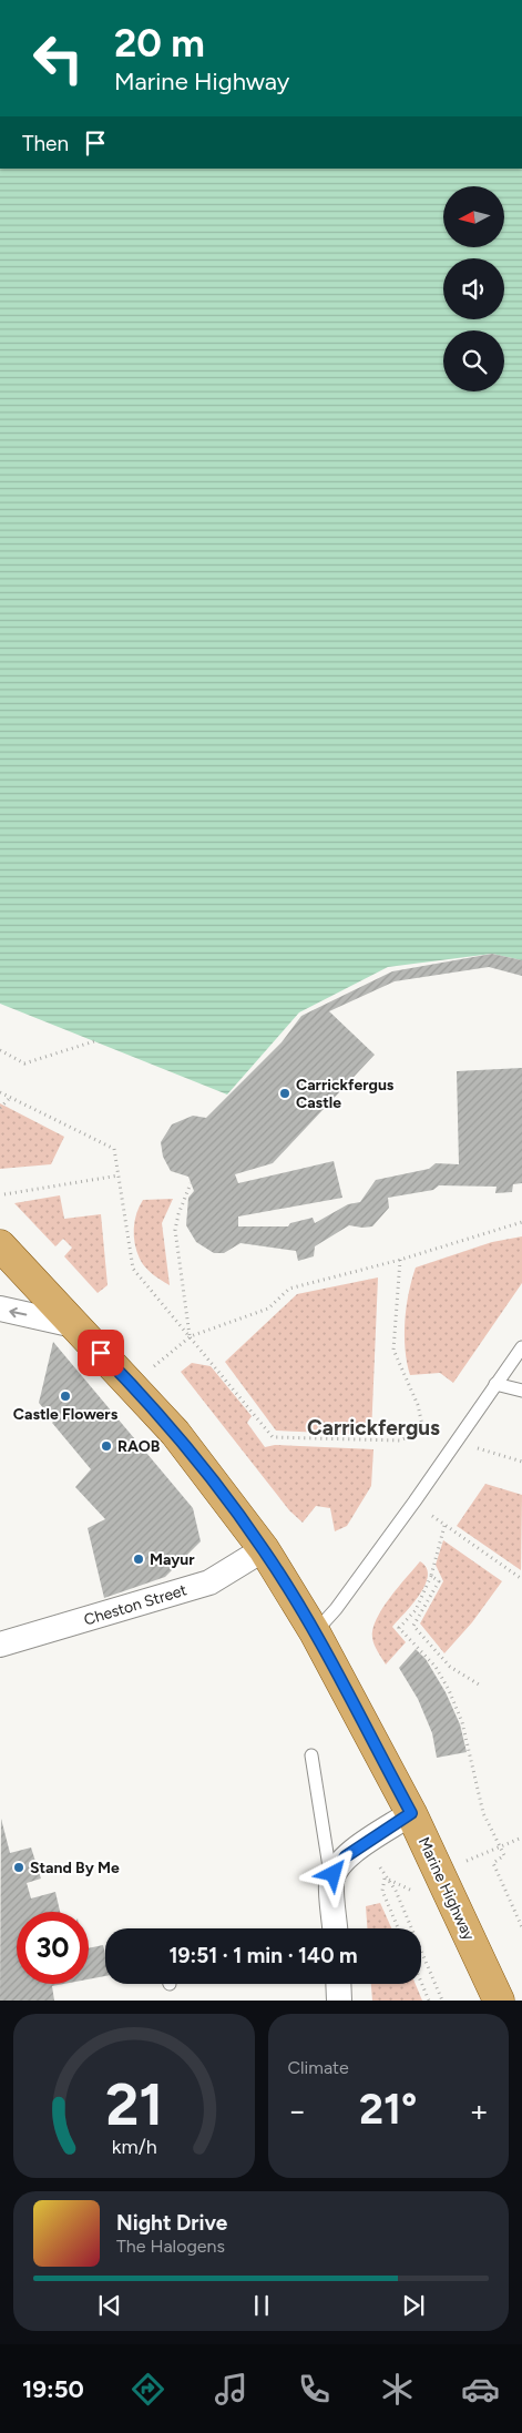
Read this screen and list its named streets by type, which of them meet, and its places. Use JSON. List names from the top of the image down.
{
  "streets": {
    "main road": ["Marine Highway"],
    "street": ["Cheston Street"]
  },
  "crossings": [
    ["Cheston Street", "Marine Highway"]
  ],
  "districts": ["Carrickfergus"],
  "places": [
    "Carrickfergus Castle",
    "Castle Flowers",
    "RAOB",
    "Mayur",
    "Stand By Me"
  ],
  "north": "left",
  "page": {
    "turn": ["20 m", "Marine Highway"],
    "then": "Then",
    "limit": "30",
    "trip": "19:51 · 1 min · 140 m",
    "tile": "Climate",
    "heat": ["−", "21°", "+"],
    "song": ["Night Drive", "The Halogens"],
    "tabs": "19:50",
    "gauge": ["21", "km/h"]
  }
}
